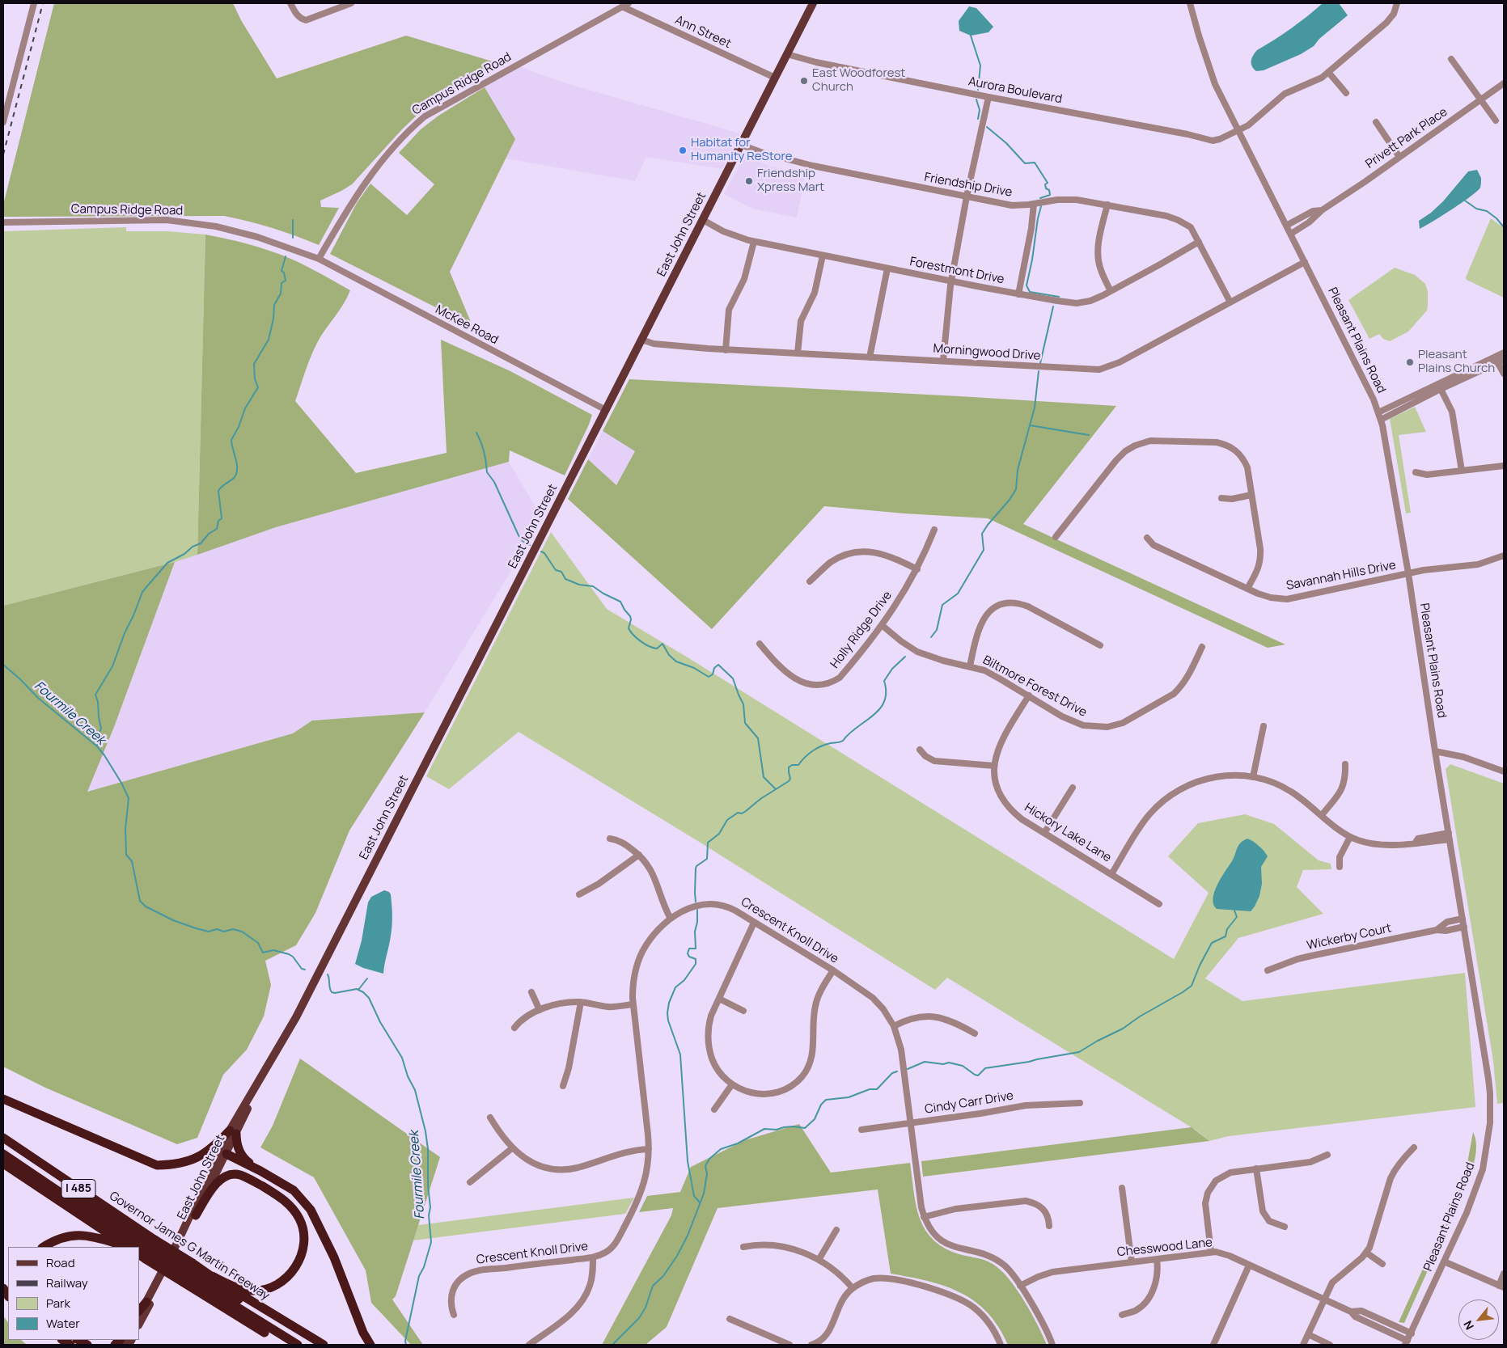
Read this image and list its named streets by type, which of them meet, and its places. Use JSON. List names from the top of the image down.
{
  "streets": {
    "highway": ["I 485", "Governor James G Martin Freeway"],
    "main road": ["East John Street"],
    "street": [
      "Ann Street",
      "Campus Ridge Road",
      "Aurora Boulevard",
      "Privett Park Place",
      "Friendship Drive",
      "Forestmont Drive",
      "McKee Road",
      "Pleasant Plains Road",
      "Morningwood Drive",
      "Savannah Hills Drive",
      "Holly Ridge Drive",
      "Biltmore Forest Drive",
      "Hickory Lake Lane",
      "Crescent Knoll Drive",
      "Wickerby Court",
      "Cindy Carr Drive",
      "Chesswood Lane"
    ]
  },
  "crossings": [
    ["Ann Street", "Campus Ridge Road"],
    ["Ann Street", "East John Street"],
    ["Campus Ridge Road", "McKee Road"],
    ["Aurora Boulevard", "East John Street"],
    ["Aurora Boulevard", "Pleasant Plains Road"],
    ["Privett Park Place", "Pleasant Plains Road"],
    ["Friendship Drive", "East John Street"],
    ["Friendship Drive", "Forestmont Drive"],
    ["Friendship Drive", "Morningwood Drive"],
    ["East John Street", "Forestmont Drive"],
    ["East John Street", "McKee Road"],
    ["East John Street", "Morningwood Drive"],
    ["Pleasant Plains Road", "Morningwood Drive"],
    ["Pleasant Plains Road", "Savannah Hills Drive"],
    ["Pleasant Plains Road", "Wickerby Court"],
    ["Pleasant Plains Road", "Chesswood Lane"],
    ["Holly Ridge Drive", "Biltmore Forest Drive"],
    ["Biltmore Forest Drive", "Hickory Lake Lane"],
    ["Crescent Knoll Drive", "Cindy Carr Drive"],
    ["Crescent Knoll Drive", "Chesswood Lane"],
    ["I 485", "Governor James G Martin Freeway"]
  ],
  "water": ["Fourmile Creek"],
  "places": [
    "East Woodforest Church",
    "Habitat for Humanity ReStore",
    "Friendship Xpress Mart",
    "Pleasant Plains Church"
  ],
  "legend": [
    "Road",
    "Railway",
    "Park",
    "Water"
  ],
  "north": "bottom left"
}
